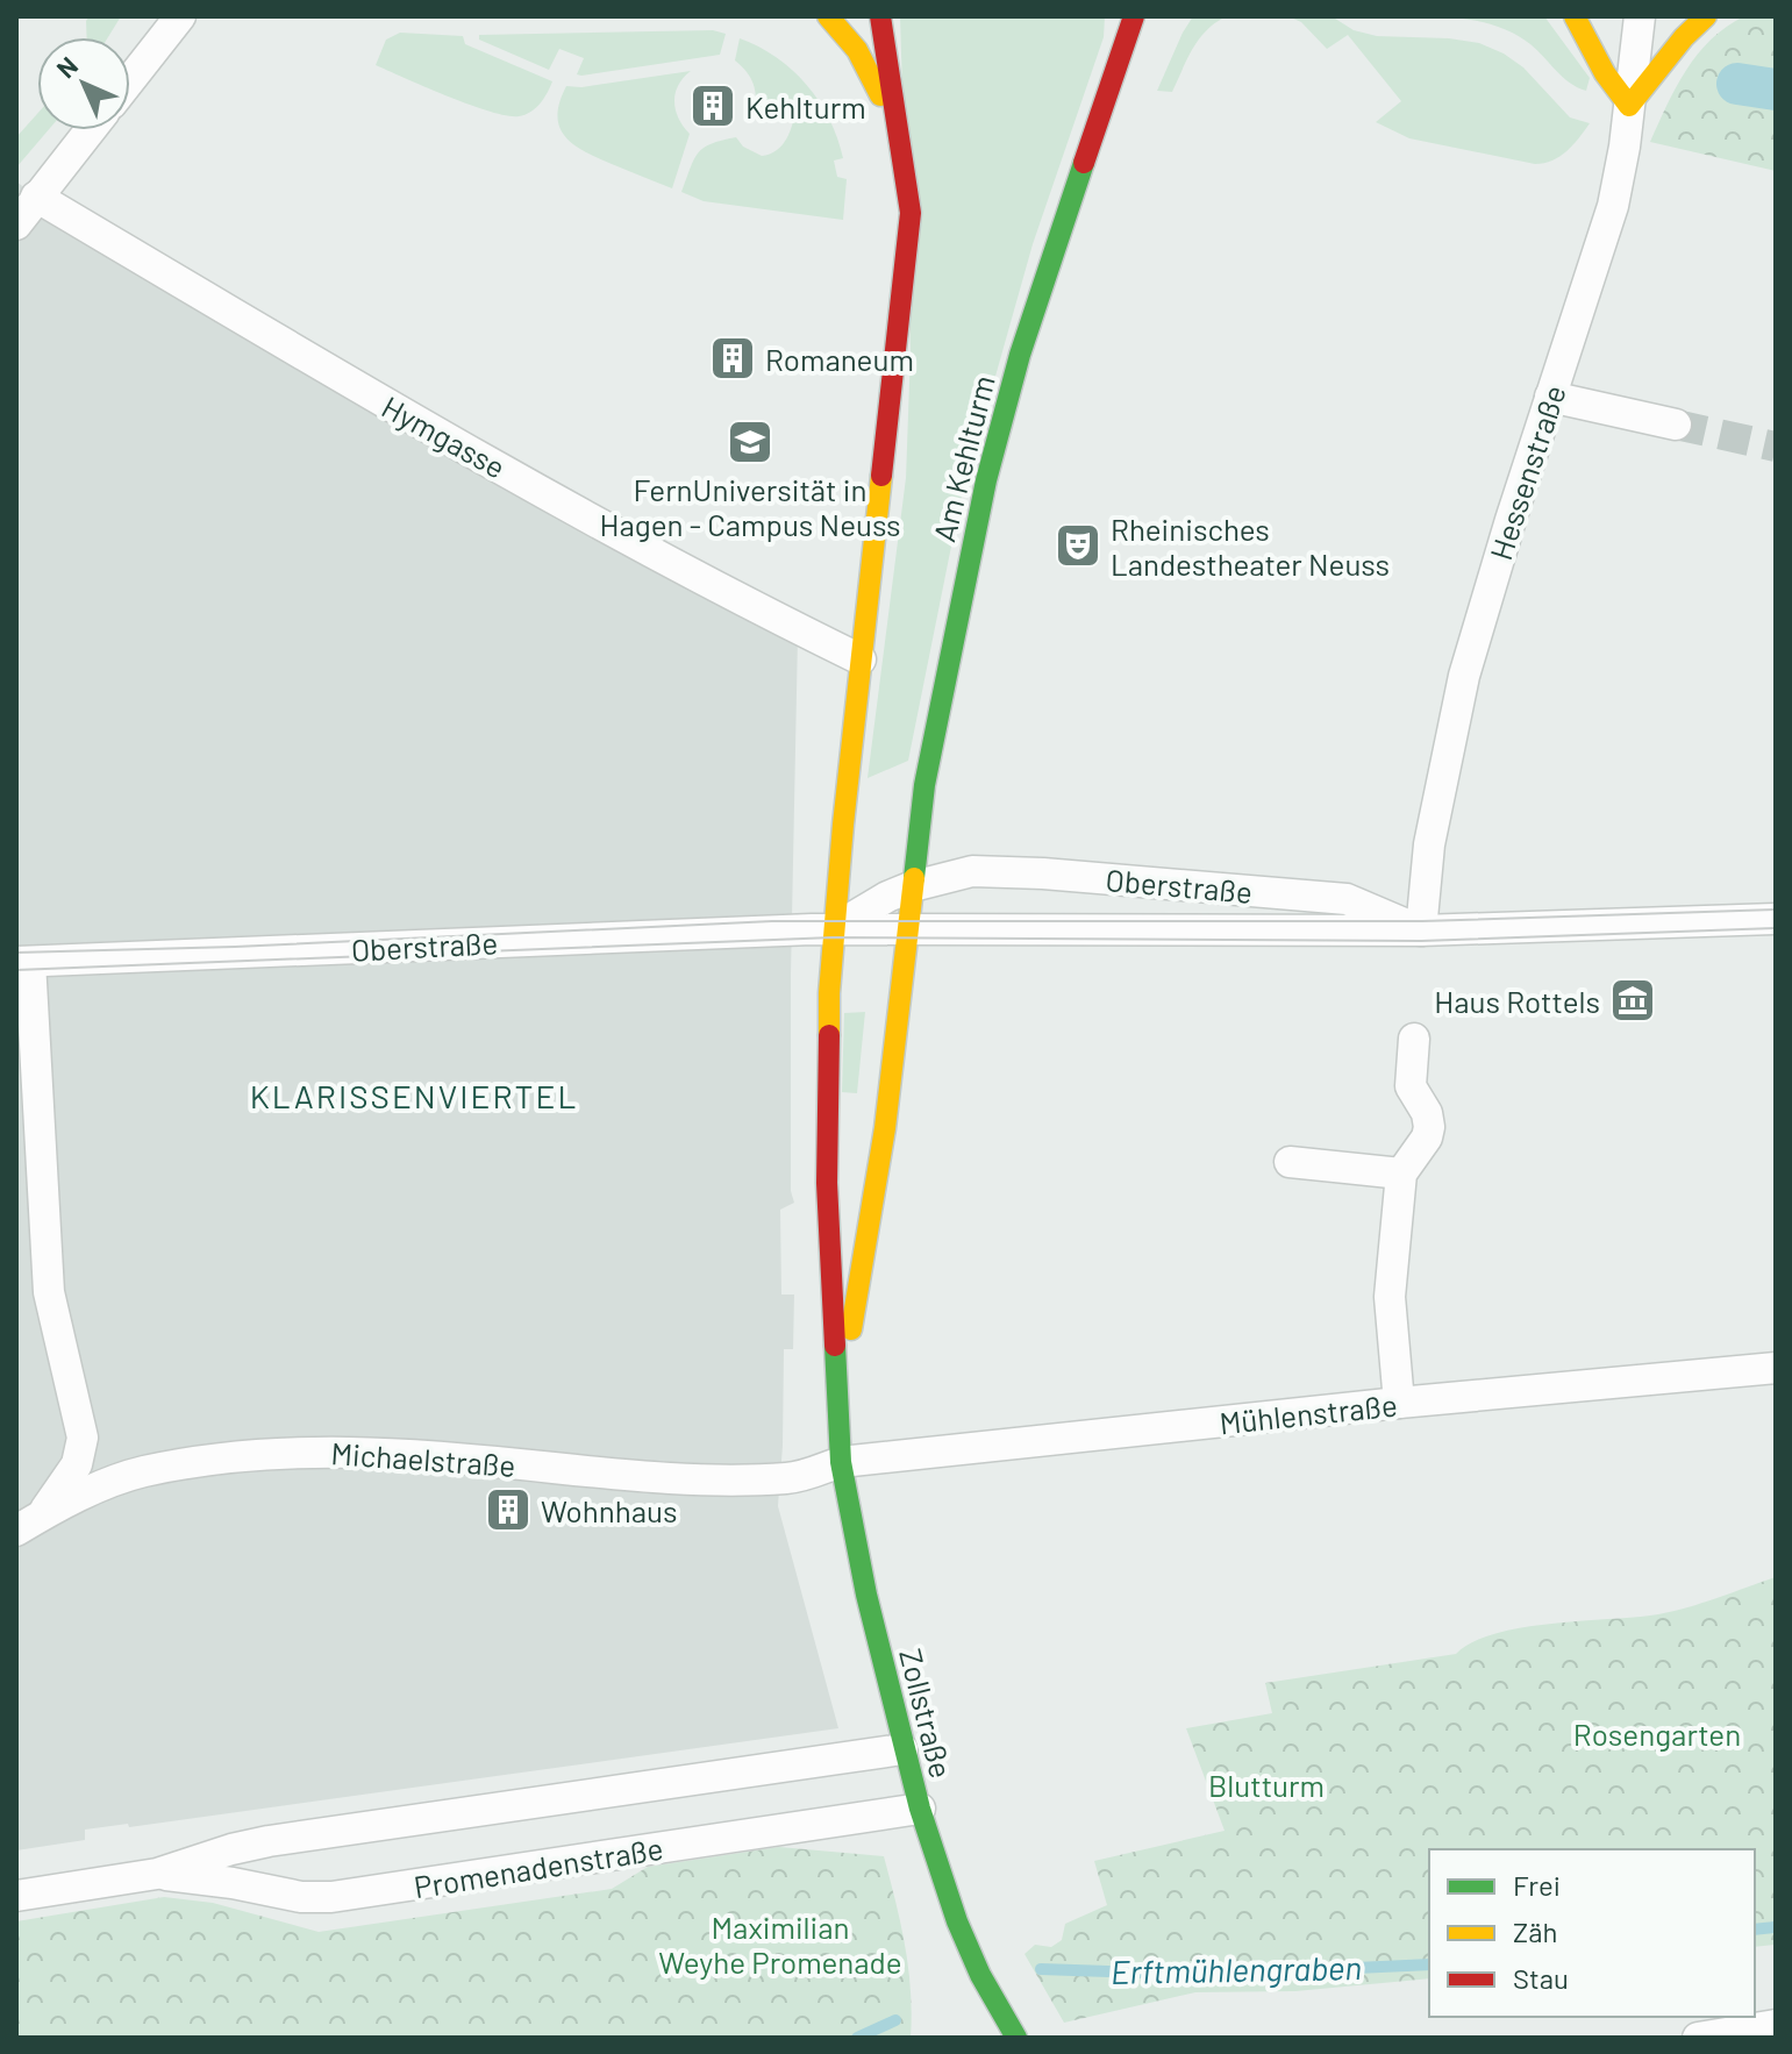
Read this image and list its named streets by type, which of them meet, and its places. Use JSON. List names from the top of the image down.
{
  "streets": {
    "main road": ["Am Kehlturm", "Zollstraße"],
    "street": [
      "Hymgasse",
      "Hessenstraße",
      "Oberstraße",
      "Mühlenstraße",
      "Michaelstraße",
      "Promenadenstraße"
    ]
  },
  "crossings": [
    ["Am Kehlturm", "Oberstraße"],
    ["Am Kehlturm", "Zollstraße"],
    ["Hessenstraße", "Oberstraße"],
    ["Oberstraße", "Zollstraße"],
    ["Mühlenstraße", "Michaelstraße"],
    ["Mühlenstraße", "Zollstraße"],
    ["Michaelstraße", "Zollstraße"],
    ["Zollstraße", "Promenadenstraße"]
  ],
  "districts": ["KLARISSENVIERTEL"],
  "water": ["Erftmühlengraben"],
  "parks": ["Rosengarten", "Blutturm", "Maximilian Weyhe Promenade"],
  "places": {
    "building": ["Kehlturm", "Romaneum", "Wohnhaus"],
    "school or university": ["FernUniversität in Hagen - Campus Neuss"],
    "theatre": ["Rheinisches Landestheater Neuss"],
    "museum": ["Haus Rottels"]
  },
  "legend": ["Frei", "Zäh", "Stau"],
  "north": "top left"
}
